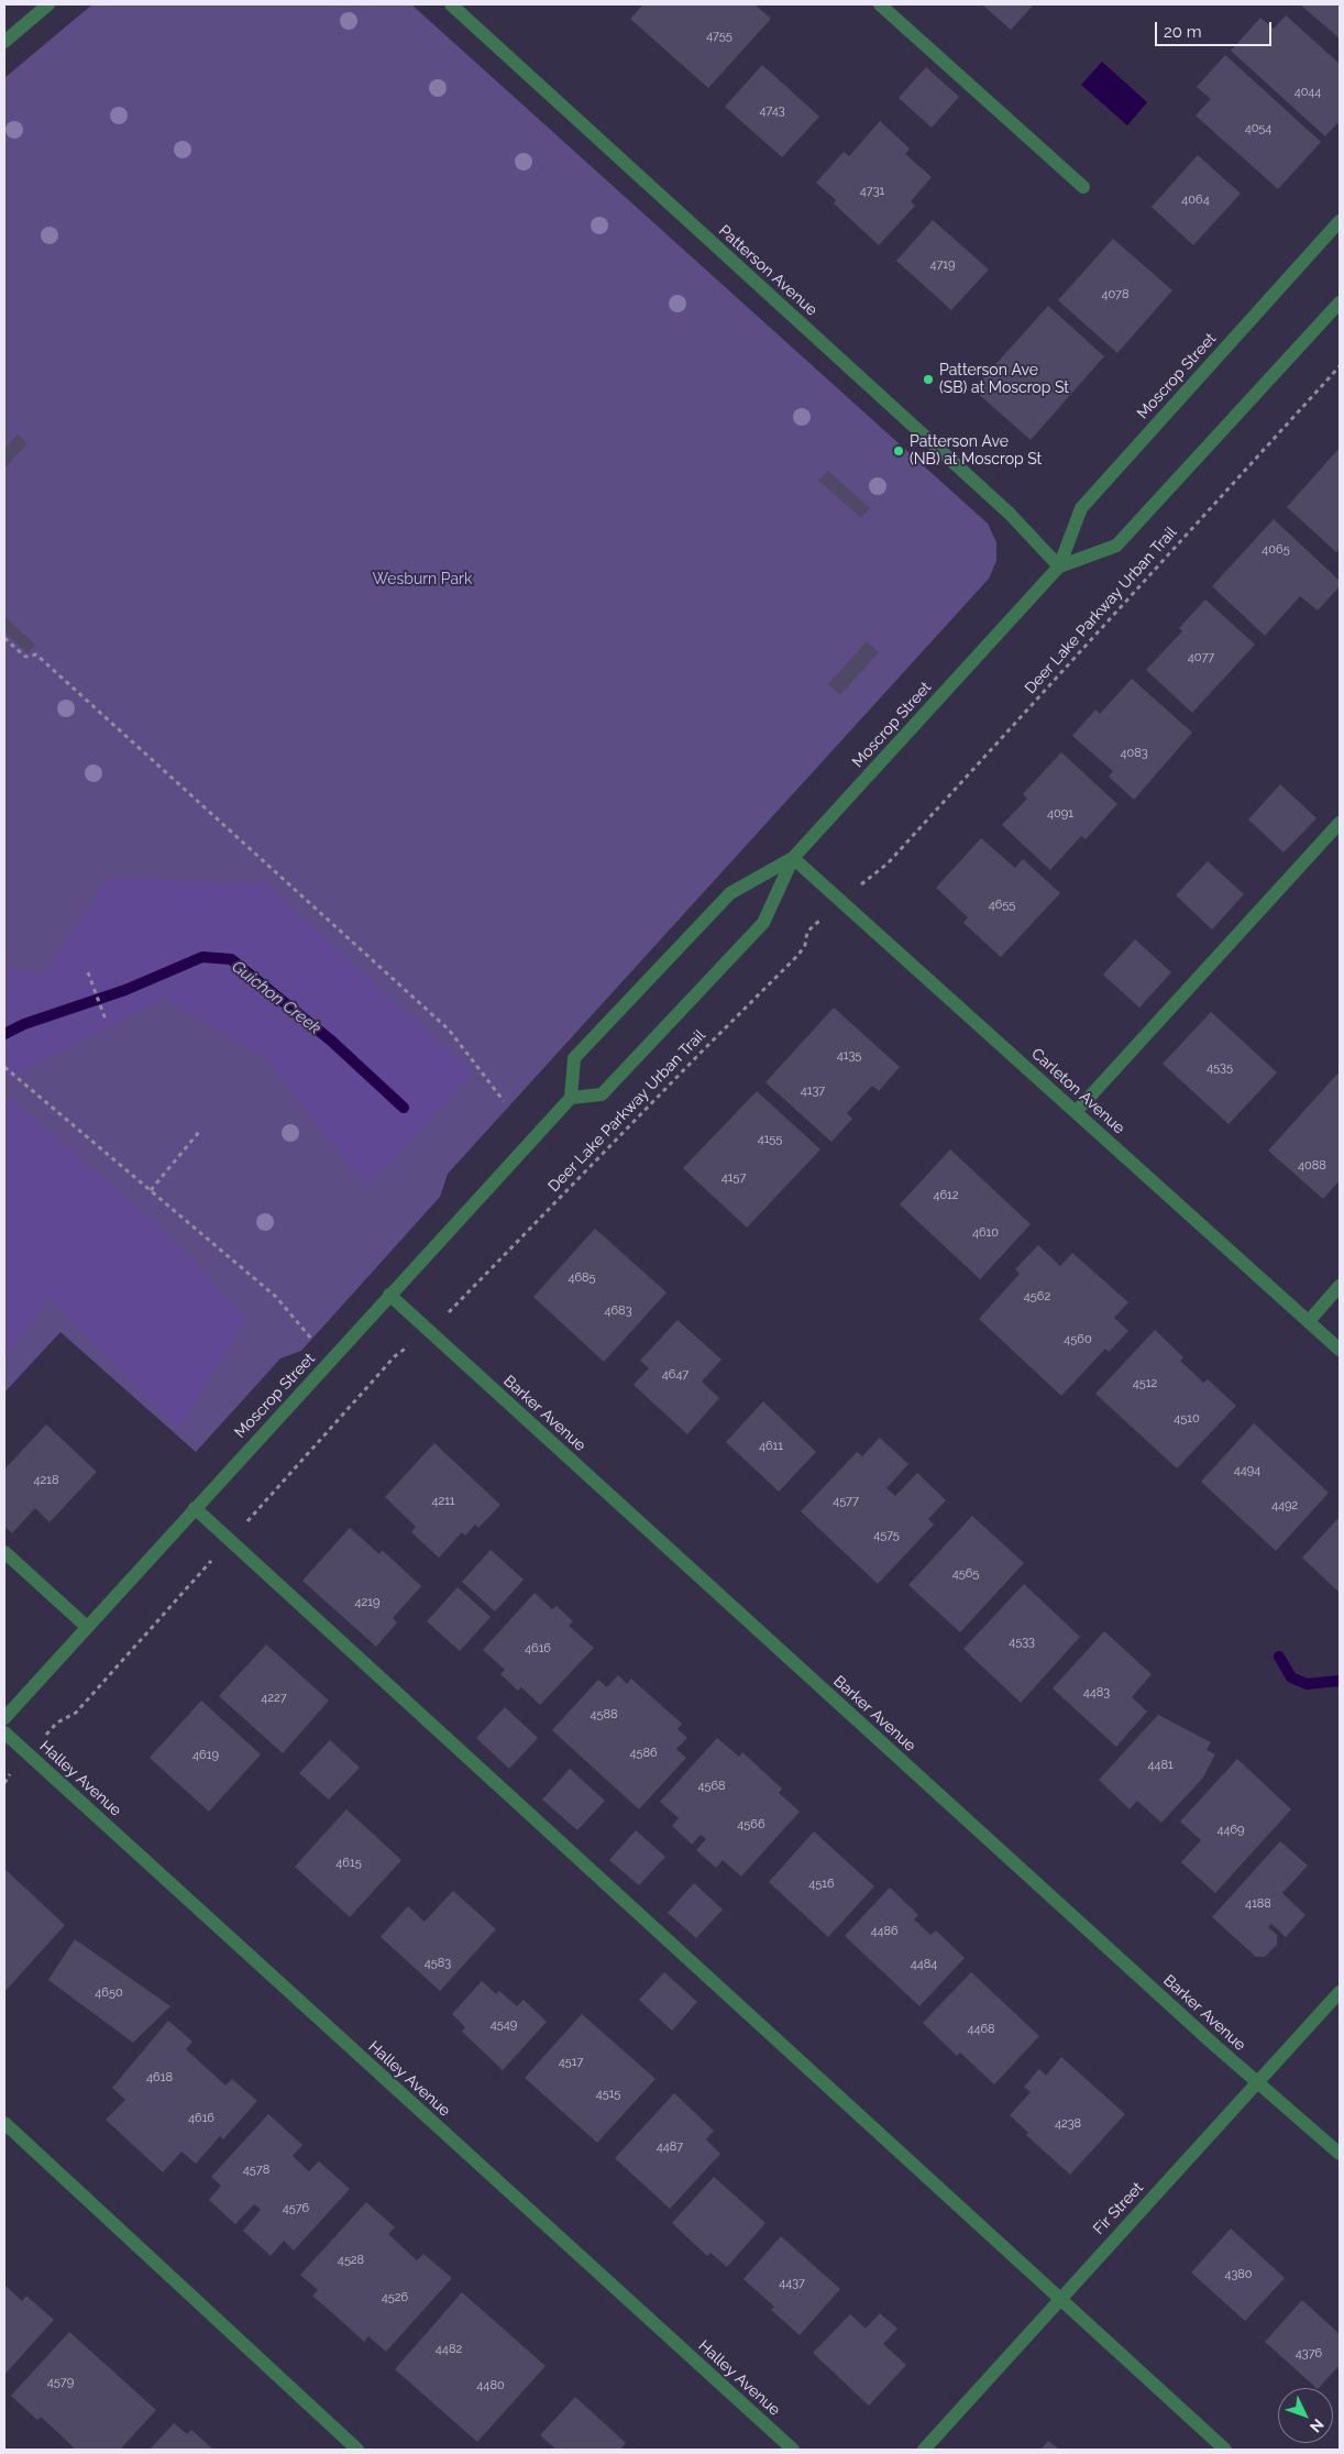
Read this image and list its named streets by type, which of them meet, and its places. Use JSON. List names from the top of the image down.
{
  "streets": {
    "street": [
      "Patterson Avenue",
      "Moscrop Street",
      "Carleton Avenue",
      "Barker Avenue",
      "Halley Avenue",
      "Fir Street"
    ],
    "path": ["Deer Lake Parkway Urban Trail"]
  },
  "crossings": [
    ["Patterson Avenue", "Moscrop Street"],
    ["Moscrop Street", "Carleton Avenue"],
    ["Moscrop Street", "Barker Avenue"],
    ["Barker Avenue", "Fir Street"]
  ],
  "water": ["Guichon Creek"],
  "parks": ["Wesburn Park"],
  "places": ["Patterson Ave (SB) at Moscrop St", "Patterson Ave (NB) at Moscrop St"],
  "house_numbers": [
    "4755",
    "4044",
    "4743",
    "4054",
    "4731",
    "4064",
    "4719",
    "4078",
    "4065",
    "4077",
    "4083",
    "4091",
    "4655",
    "4135",
    "4535",
    "4137",
    "4155",
    "4088",
    "4157",
    "4612",
    "4610",
    "4685",
    "4562",
    "4683",
    "4560",
    "4647",
    "4512",
    "4510",
    "4611",
    "4494",
    "4218",
    "4211",
    "4577",
    "4492",
    "4575",
    "4565",
    "4219",
    "4533",
    "4616",
    "4483",
    "4227",
    "4588",
    "4586",
    "4619",
    "4481",
    "4568",
    "4566",
    "4469",
    "4615",
    "4516",
    "4188",
    "4486",
    "4583",
    "4484",
    "4650",
    "4549",
    "4468",
    "4517",
    "4618",
    "4515",
    "4616",
    "4238",
    "4487",
    "4578",
    "4576",
    "4528",
    "4380",
    "4437",
    "4526",
    "4482",
    "4376",
    "4579",
    "4480"
  ],
  "scale_bar": "20 m",
  "north": "bottom right"
}
